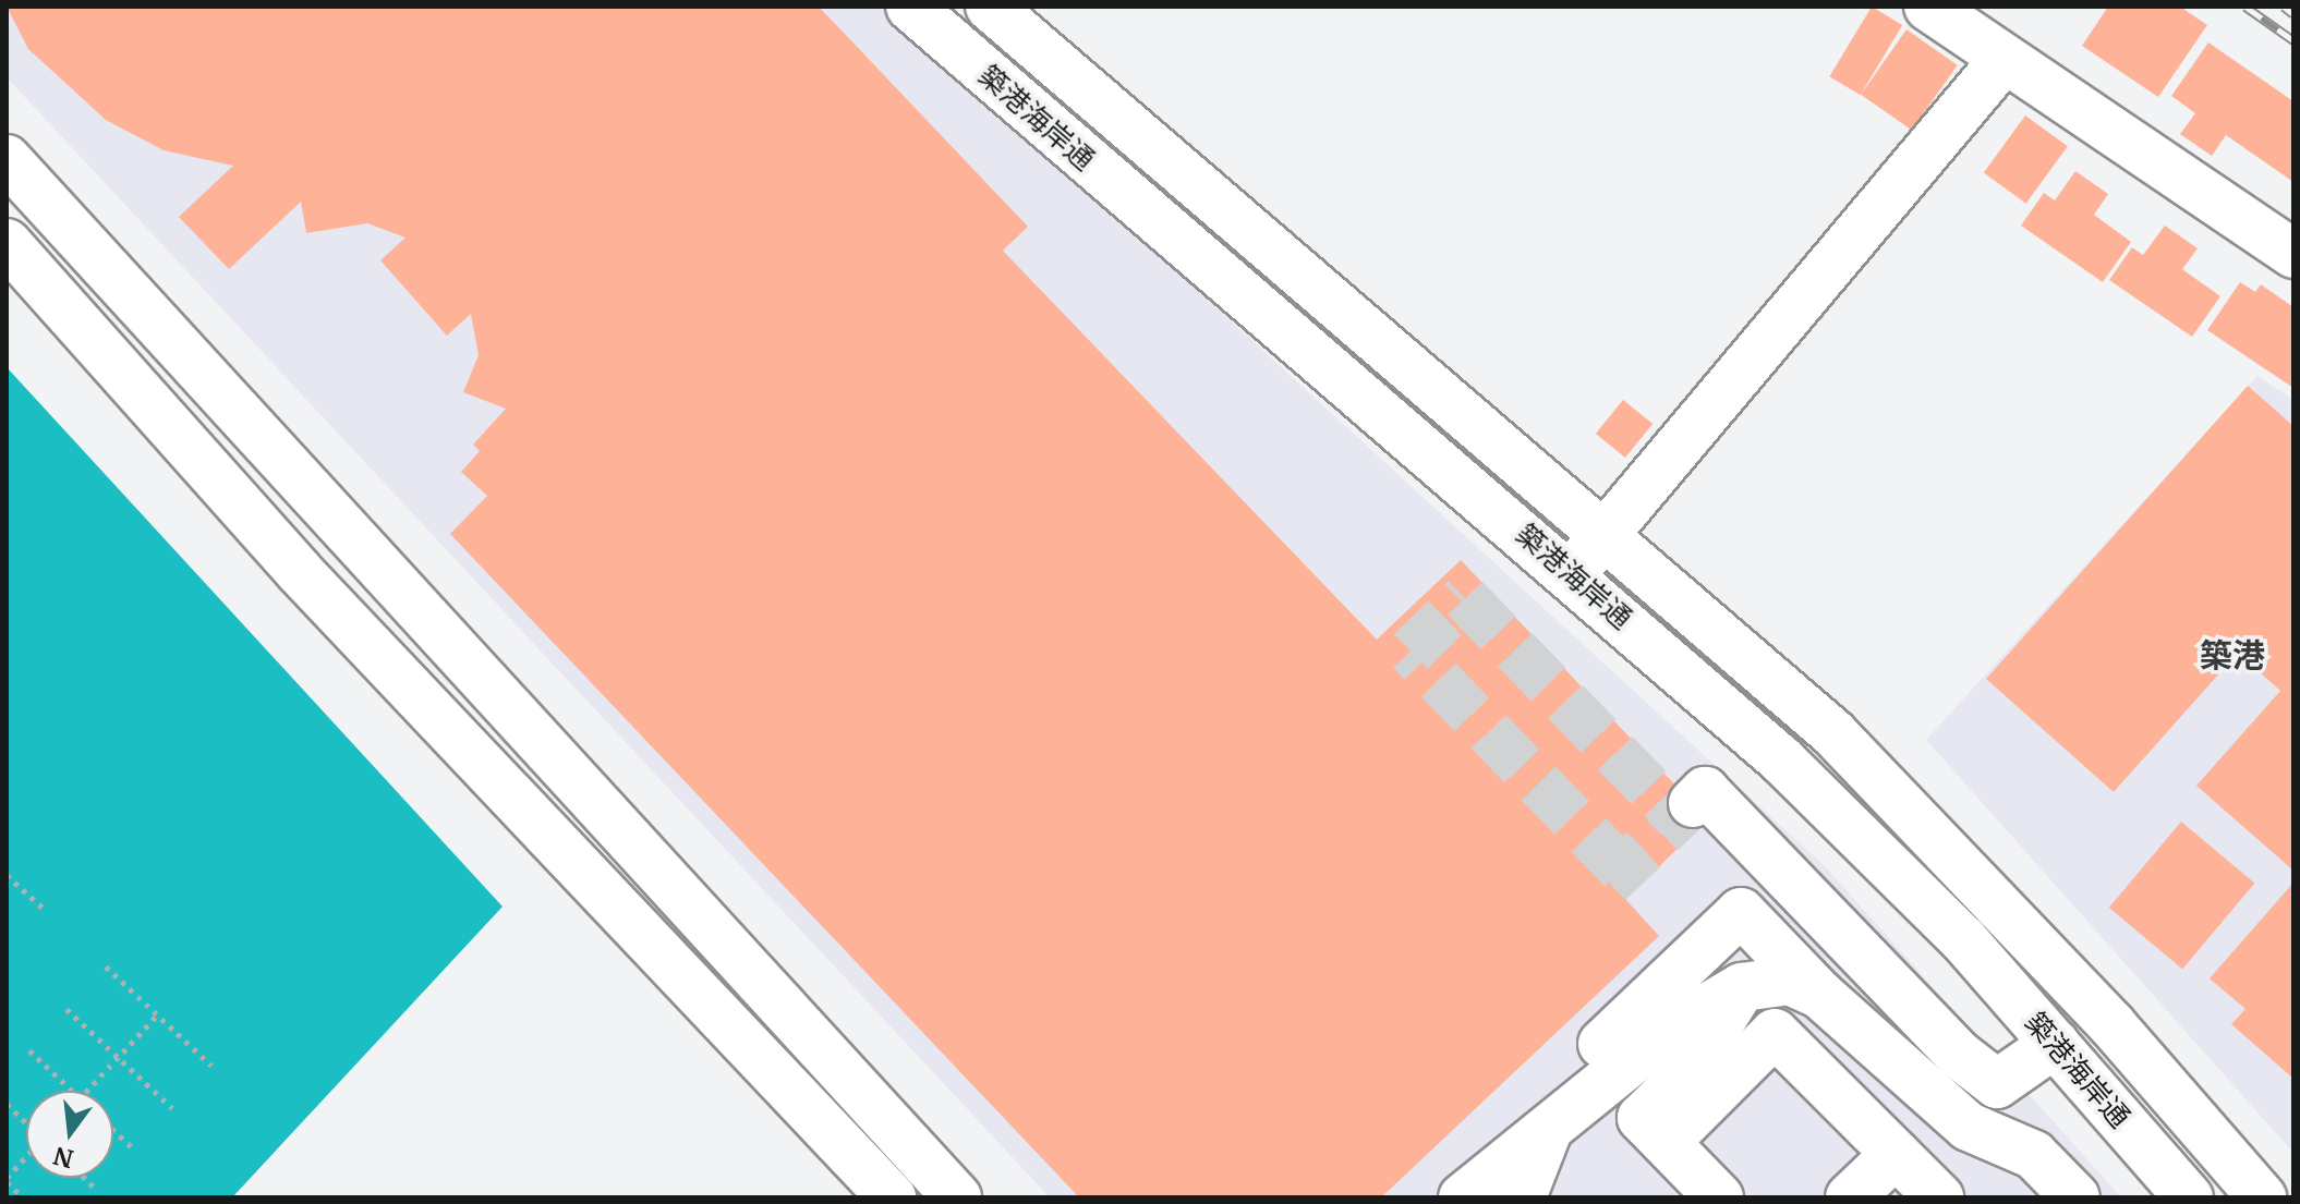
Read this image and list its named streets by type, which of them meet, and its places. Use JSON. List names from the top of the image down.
{
  "streets": {
    "street": ["築港海岸通"]
  },
  "districts": ["築港"],
  "north": "bottom"
}
